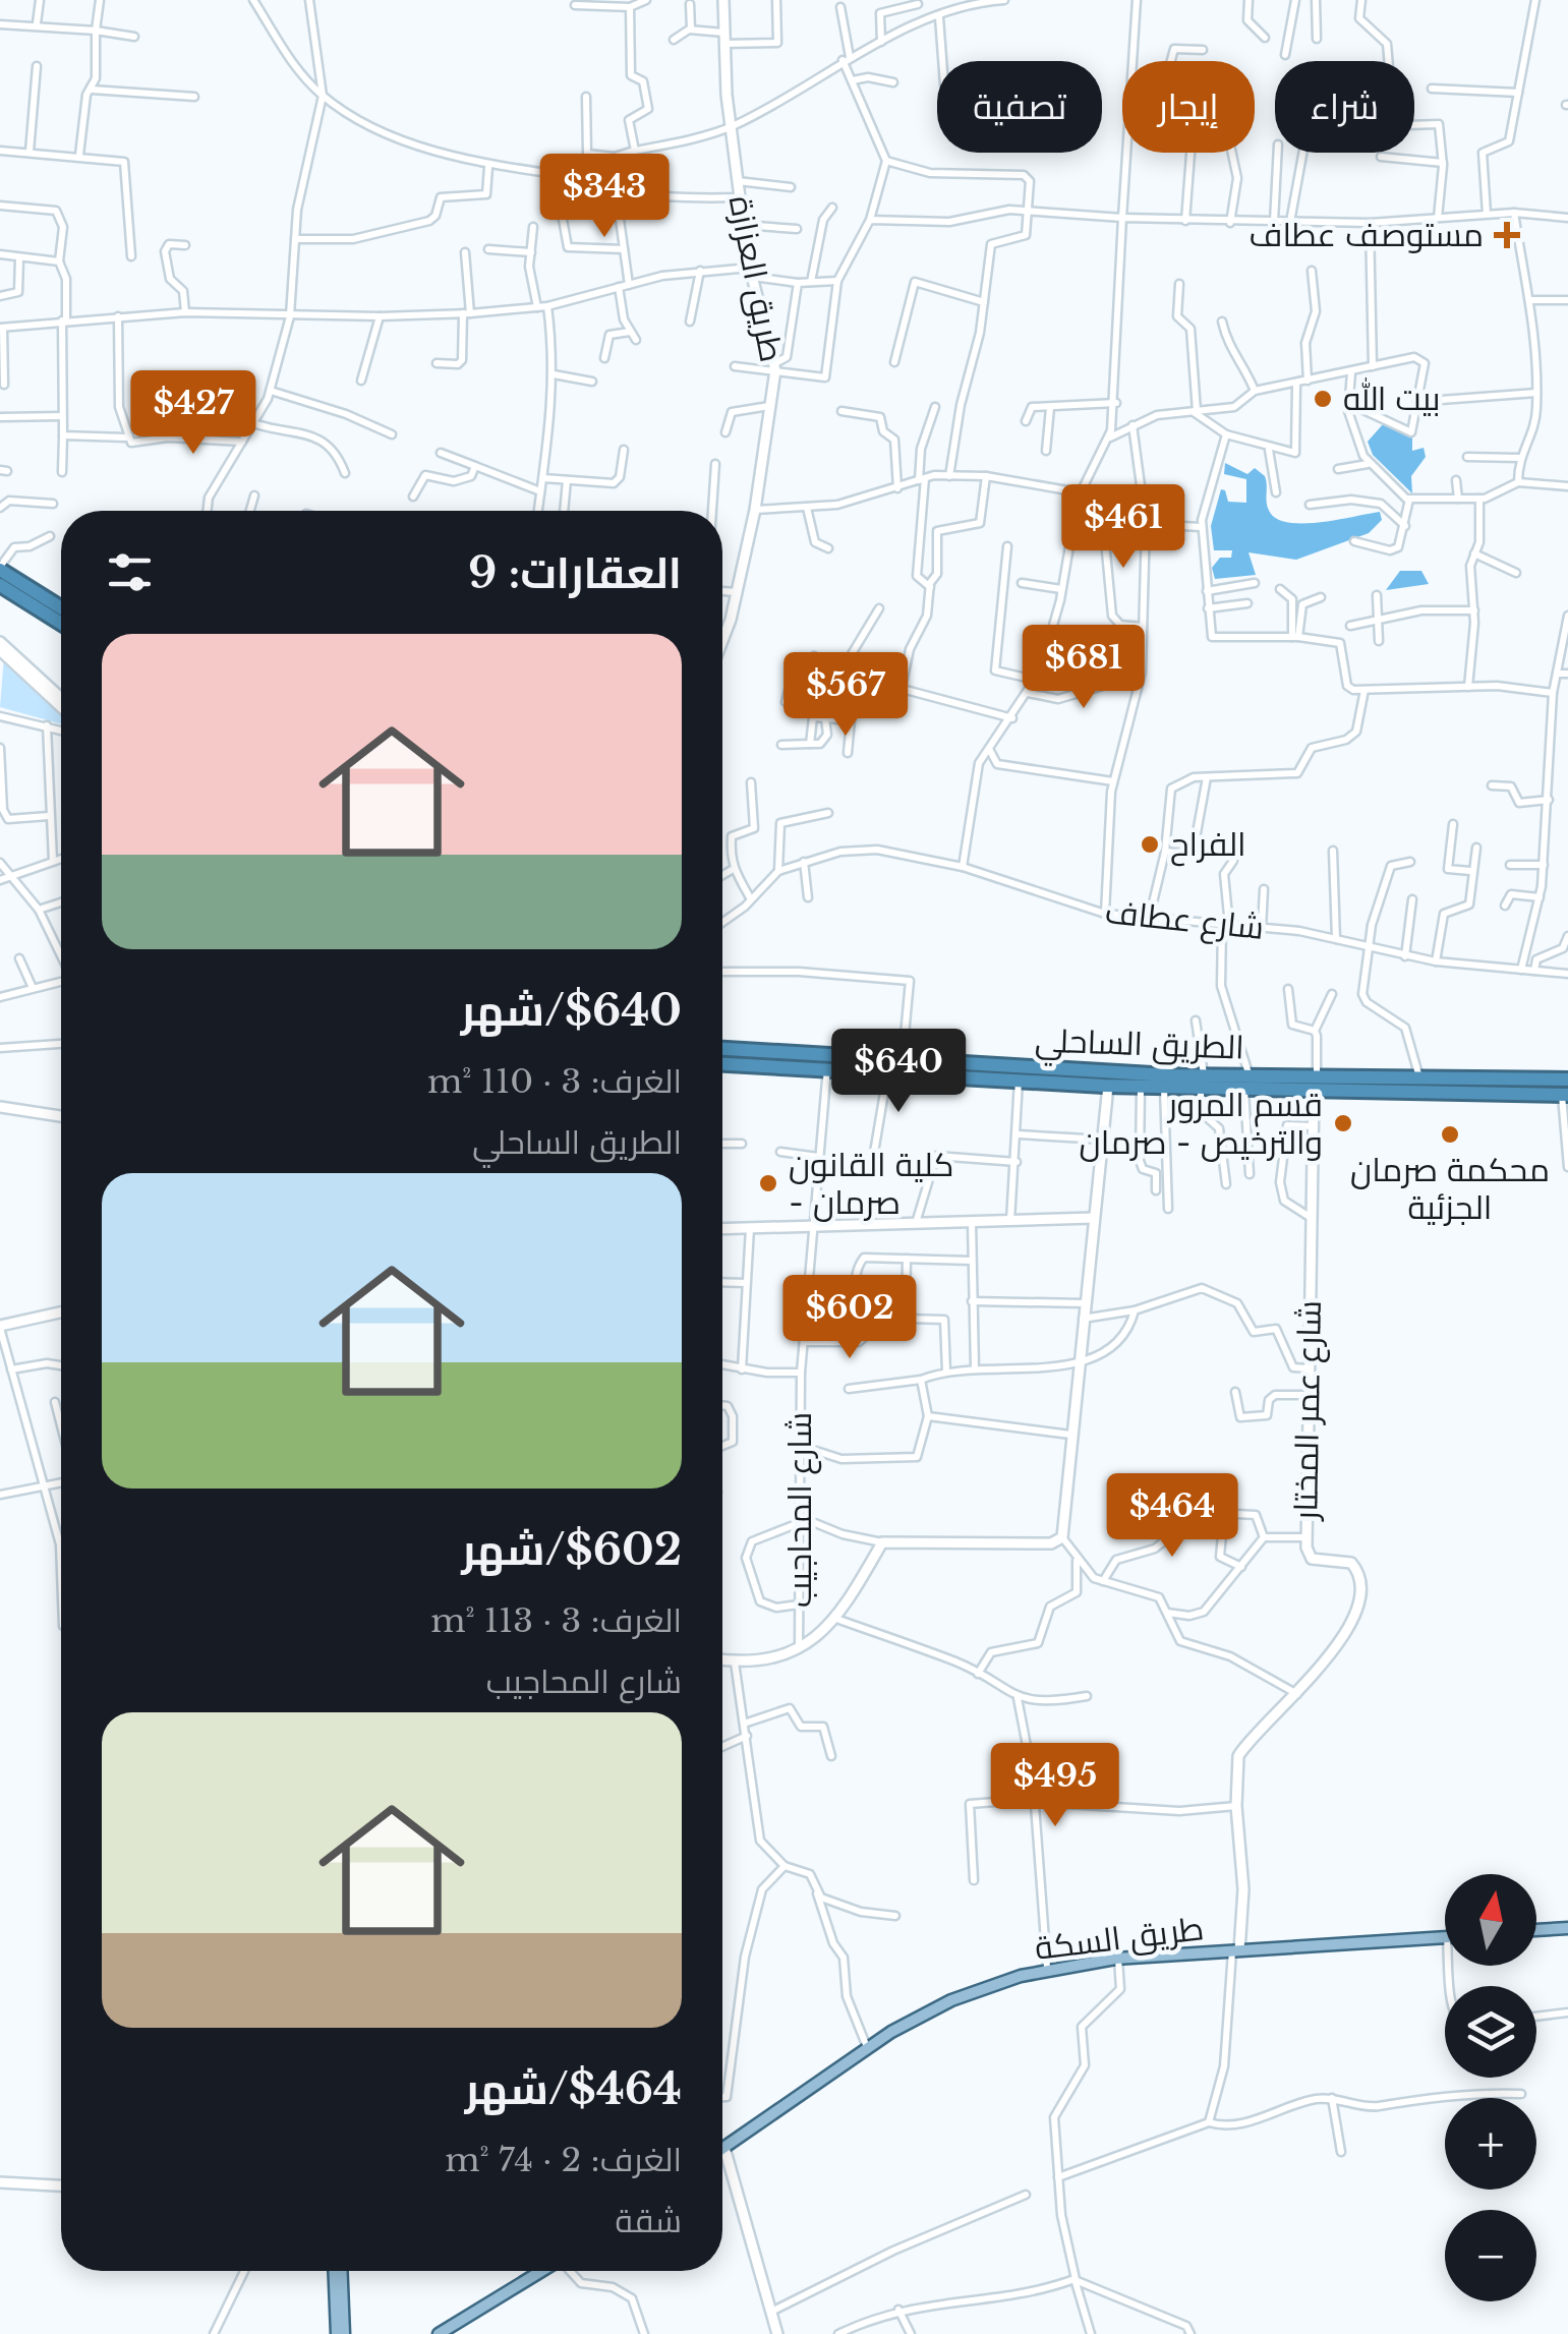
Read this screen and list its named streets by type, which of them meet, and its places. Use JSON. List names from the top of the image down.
{
  "streets": {
    "highway": ["الطريق الساحلي"],
    "main road": ["طريق السكة"],
    "street": [
      "طريق العزازة",
      "شارع عطاف",
      "شارع عمر المختار",
      "شارع المحاجيب"
    ]
  },
  "crossings": [
    ["الطريق الساحلي", "شارع عمر المختار"],
    ["الطريق الساحلي", "شارع المحاجيب"],
    ["شارع عمر المختار", "طريق السكة"]
  ],
  "places": {
    "health": ["مستوصف عطاف"],
    "other": [
      "بيت الله",
      "الفراح",
      "قسم المرور والترخيص - صرمان",
      "محكمة صرمان الجزئية",
      "كلية القانون - صرمان"
    ]
  },
  "north": "top",
  "page": {
    "chip": ["شراء", "إيجار", "تصفية"],
    "price": [
      "$343",
      "$427",
      "$461",
      "$681",
      "$567",
      "$640",
      "$602",
      "$464",
      "$495"
    ],
    "heading": "العقارات: 9",
    "list": [
      {
        "name": "$640/شهر",
        "note": "الغرف: 3 · 110 m² · الطريق الساحلي"
      },
      {
        "name": "$602/شهر",
        "note": "الغرف: 3 · 113 m² · شارع المحاجيب"
      },
      {
        "name": "$464/شهر",
        "note": "الغرف: 2 · 74 m² · شقة"
      }
    ],
    "map_buttons": ["+", "−"]
  }
}
